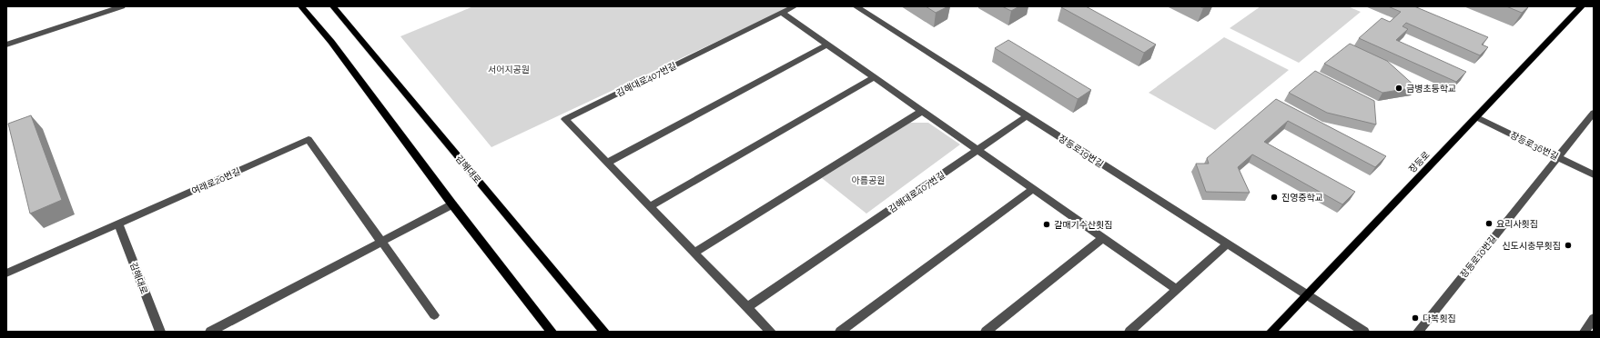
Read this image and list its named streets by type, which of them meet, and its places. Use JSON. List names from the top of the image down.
{
  "streets": {
    "main road": ["장등로", "김해대로"],
    "street": [
      "김해대로407번길",
      "장등로36번길",
      "장등로19번길",
      "여래로20번길",
      "장등로10번길"
    ]
  },
  "crossings": [
    ["김해대로407번길", "장등로19번길"],
    ["장등로36번길", "장등로"],
    ["장등로36번길", "장등로10번길"],
    ["장등로19번길", "장등로"],
    ["김해대로", "여래로20번길"]
  ],
  "parks": ["서어지공원", "아름공원"],
  "places": [
    "금병초등학교",
    "진영중학교",
    "요리사횟집",
    "갈매기수산횟집",
    "신도시충무횟집",
    "다복횟집"
  ]
}
